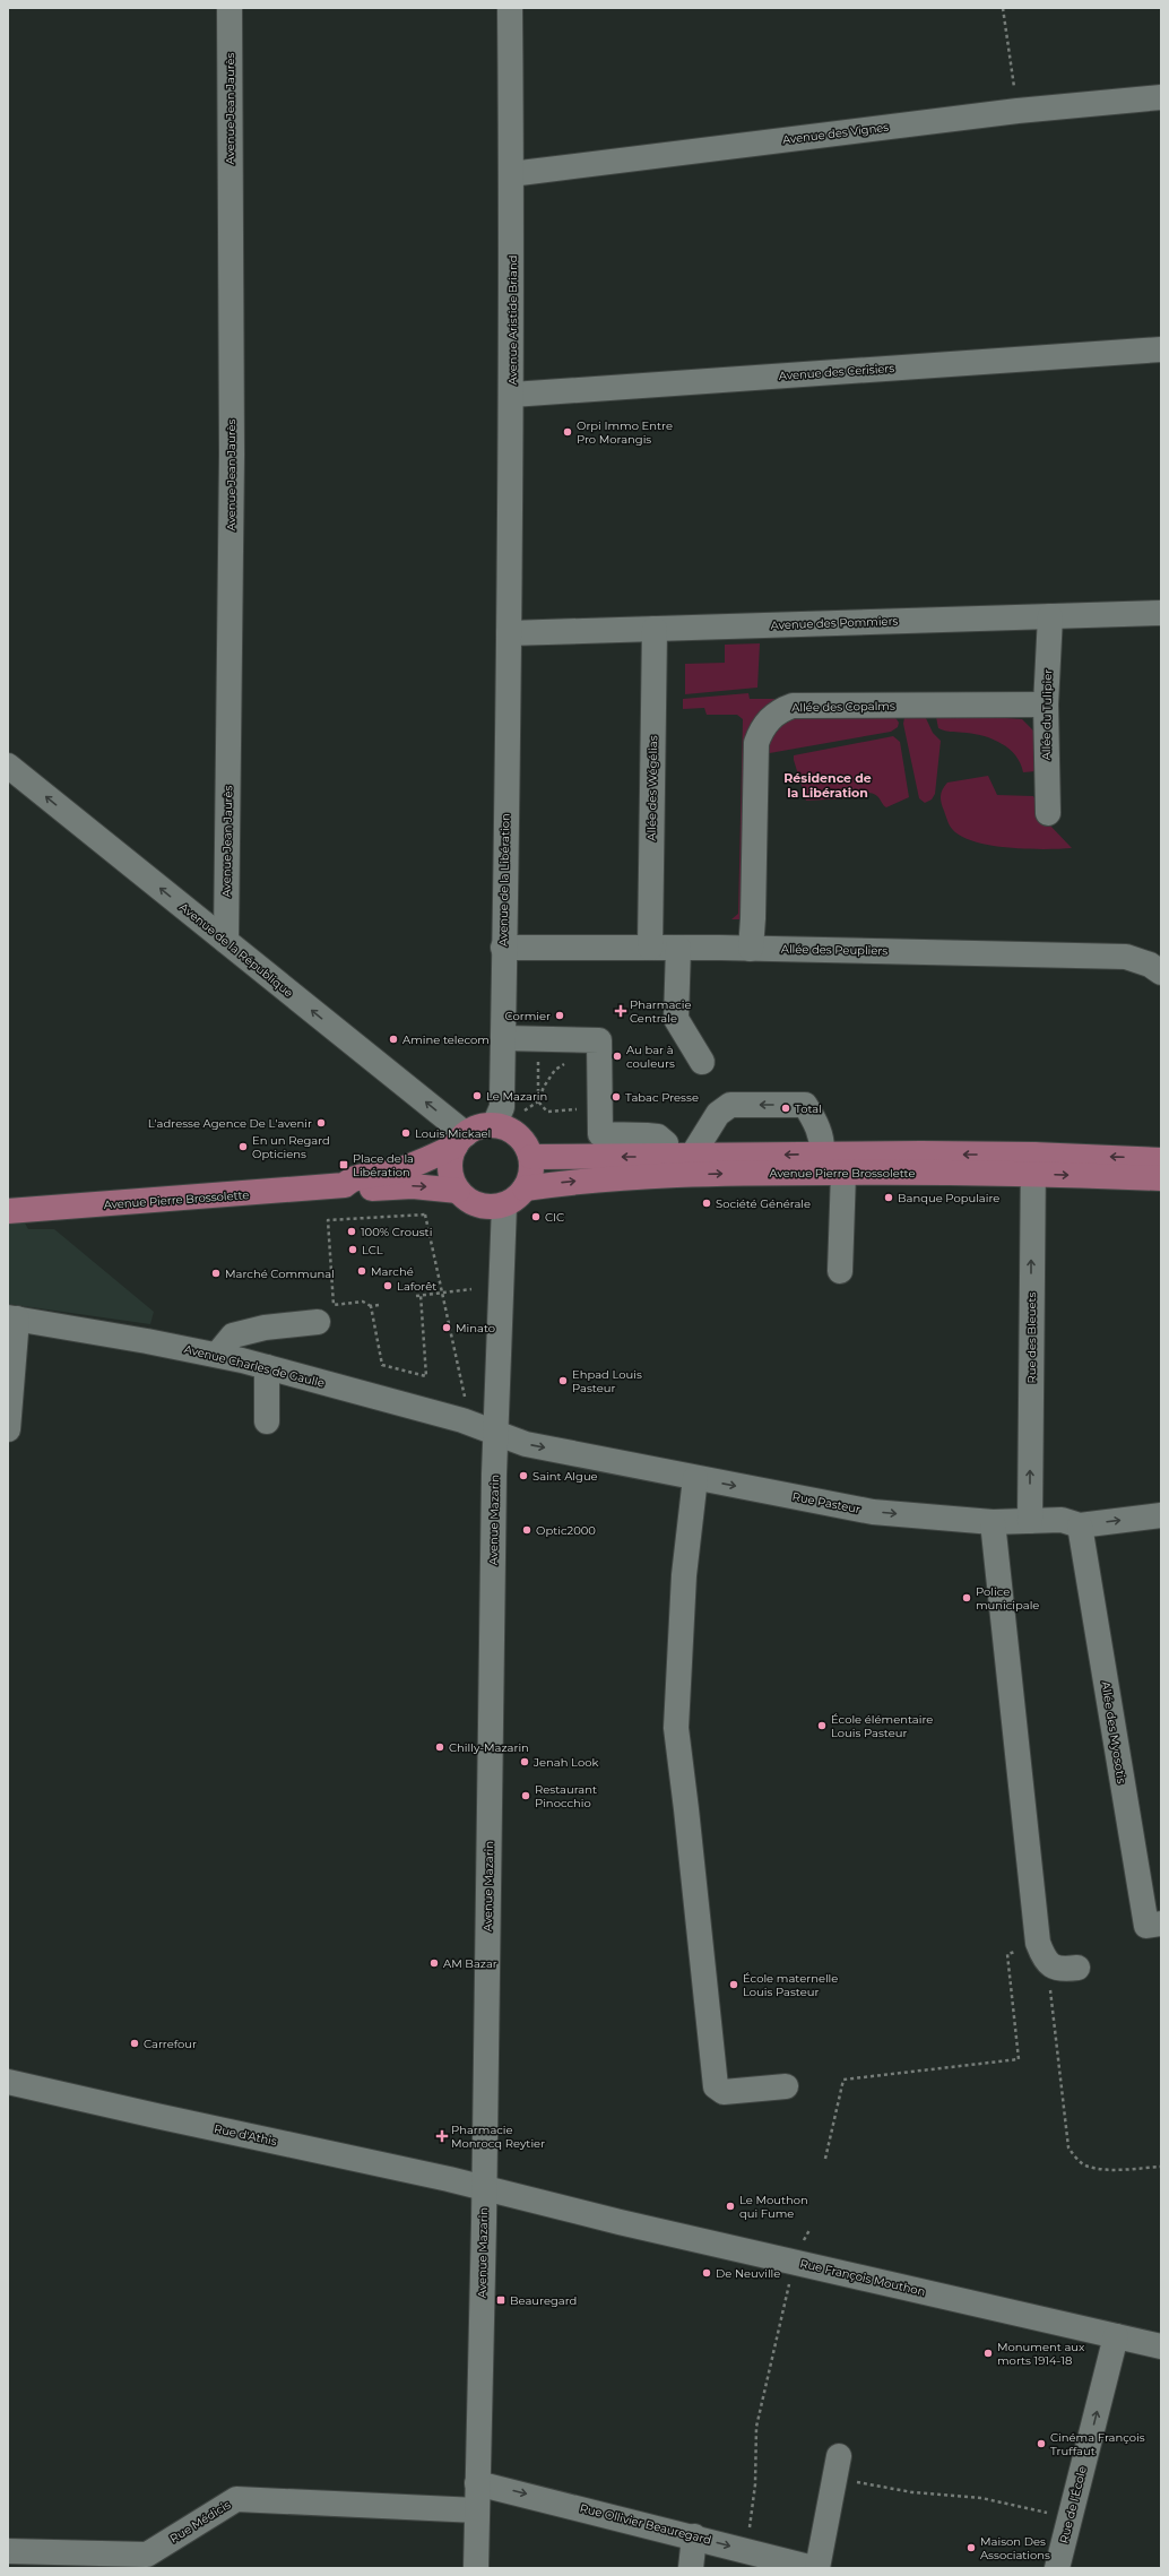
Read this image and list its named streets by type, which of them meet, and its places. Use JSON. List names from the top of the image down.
{
  "streets": {
    "main road": ["Avenue Pierre Brossolette"],
    "street": [
      "Avenue Jean Jaurès",
      "Avenue des Vignes",
      "Avenue Aristide Briand",
      "Avenue des Cerisiers",
      "Avenue des Pommiers",
      "Allée des Copalms",
      "Allée du Tulipier",
      "Allée des Wégélias",
      "Avenue de la Libération",
      "Avenue de la République",
      "Allée des Peupliers",
      "Rue des Bleuets",
      "Avenue Charles de Gaulle",
      "Rue Pasteur",
      "Avenue Mazarin",
      "Allée des Myosotis",
      "Rue d'Athis",
      "Rue François Mouthon",
      "Rue de l'École",
      "Rue Médicis",
      "Rue Ollivier Beauregard"
    ]
  },
  "crossings": [
    ["Avenue Jean Jaurès", "Avenue de la République"],
    ["Avenue des Vignes", "Avenue Aristide Briand"],
    ["Avenue Aristide Briand", "Avenue des Cerisiers"],
    ["Avenue Aristide Briand", "Avenue des Pommiers"],
    ["Avenue Aristide Briand", "Avenue de la Libération"],
    ["Avenue des Pommiers", "Allée du Tulipier"],
    ["Avenue des Pommiers", "Allée des Wégélias"],
    ["Avenue des Pommiers", "Avenue de la Libération"],
    ["Allée des Copalms", "Allée du Tulipier"],
    ["Allée des Copalms", "Allée des Peupliers"],
    ["Allée des Wégélias", "Allée des Peupliers"],
    ["Avenue de la Libération", "Avenue de la République"],
    ["Avenue de la Libération", "Allée des Peupliers"],
    ["Avenue de la Libération", "Avenue Pierre Brossolette"],
    ["Avenue de la Libération", "Avenue Mazarin"],
    ["Avenue de la République", "Avenue Pierre Brossolette"],
    ["Avenue de la République", "Avenue Mazarin"],
    ["Avenue Pierre Brossolette", "Rue des Bleuets"],
    ["Avenue Pierre Brossolette", "Avenue Mazarin"],
    ["Rue des Bleuets", "Rue Pasteur"],
    ["Avenue Charles de Gaulle", "Rue Pasteur"],
    ["Avenue Charles de Gaulle", "Avenue Mazarin"],
    ["Rue Pasteur", "Avenue Mazarin"],
    ["Rue Pasteur", "Allée des Myosotis"],
    ["Avenue Mazarin", "Rue d'Athis"],
    ["Avenue Mazarin", "Rue François Mouthon"],
    ["Avenue Mazarin", "Rue Médicis"],
    ["Avenue Mazarin", "Rue Ollivier Beauregard"],
    ["Rue d'Athis", "Rue François Mouthon"],
    ["Rue François Mouthon", "Rue de l'École"]
  ],
  "one_way": [
    "Avenue de la République",
    "Rue Pasteur",
    "Rue de l'École",
    "Rue Ollivier Beauregard"
  ],
  "districts": ["Résidence de la Libération"],
  "places": {
    "other": [
      "Orpi Immo Entre Pro Morangis",
      "Cormier",
      "Amine telecom",
      "Au bar à couleurs",
      "Le Mazarin",
      "Tabac Presse",
      "Total",
      "L'adresse Agence De L'avenir",
      "Louis Mickael",
      "En un Regard Opticiens",
      "Banque Populaire",
      "Société Générale",
      "CIC",
      "100% Crousti",
      "LCL",
      "Marché",
      "Marché Communal",
      "Laforêt",
      "Minato",
      "Ehpad Louis Pasteur",
      "Saint Algue",
      "Optic2000",
      "Police municipale",
      "École élémentaire Louis Pasteur",
      "Chilly-Mazarin",
      "Jenah Look",
      "Restaurant Pinocchio",
      "AM Bazar",
      "École maternelle Louis Pasteur",
      "Carrefour",
      "Le Mouthon qui Fume",
      "De Neuville",
      "Monument aux morts 1914-18",
      "Cinéma François Truffaut",
      "Maison Des Associations"
    ],
    "health": ["Pharmacie Centrale", "Pharmacie Monrocq Reytier"],
    "transit": ["Place de la Libération", "Beauregard"]
  }
}
